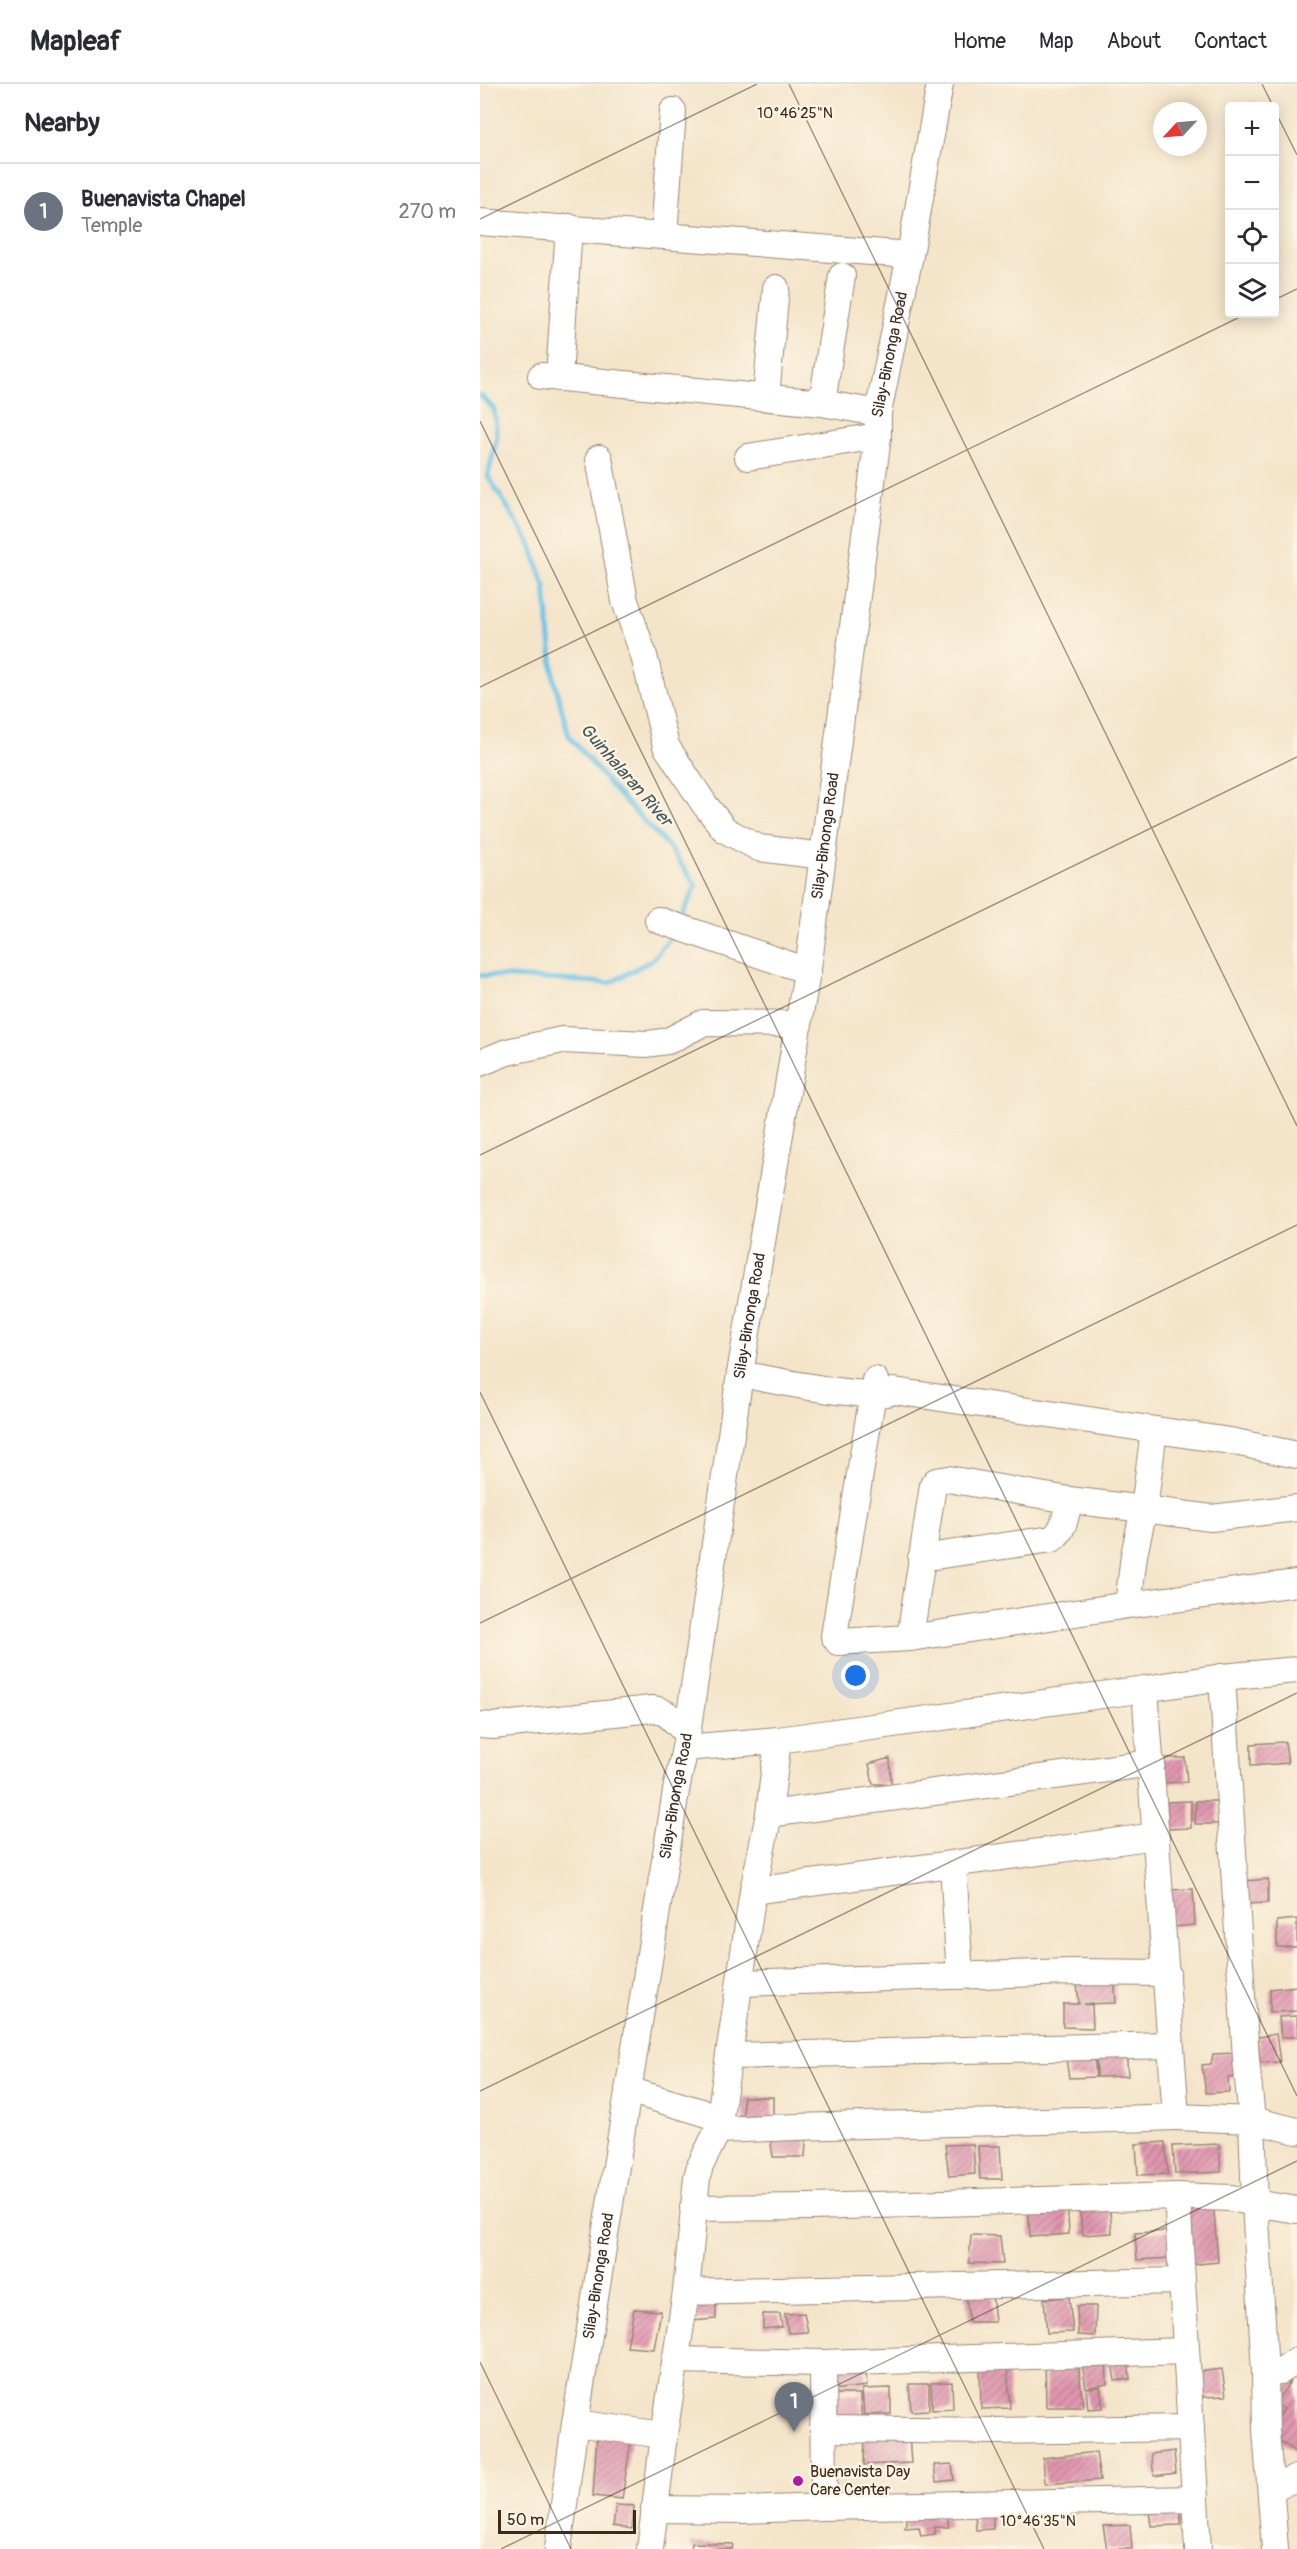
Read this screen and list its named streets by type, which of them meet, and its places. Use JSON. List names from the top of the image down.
{
  "streets": {
    "street": ["Silay-Binonga Road"]
  },
  "water": ["Guinhalaran River"],
  "places": ["Buenavista Day Care Center"],
  "scale_bar": "50 m",
  "north": "bottom left",
  "page": {
    "header": "Mapleaf",
    "nav": [
      "Home",
      "Map",
      "About",
      "Contact"
    ],
    "heading": "Nearby",
    "map_buttons": ["+", "−"],
    "list": [
      {
        "mark": "1",
        "name": "Buenavista Chapel",
        "note": "Temple",
        "value": "270 m"
      }
    ],
    "pins": "1",
    "scale": "50 m"
  },
  "coordinates": ["10°46'25\"N", "10°46'35\"N"]
}
